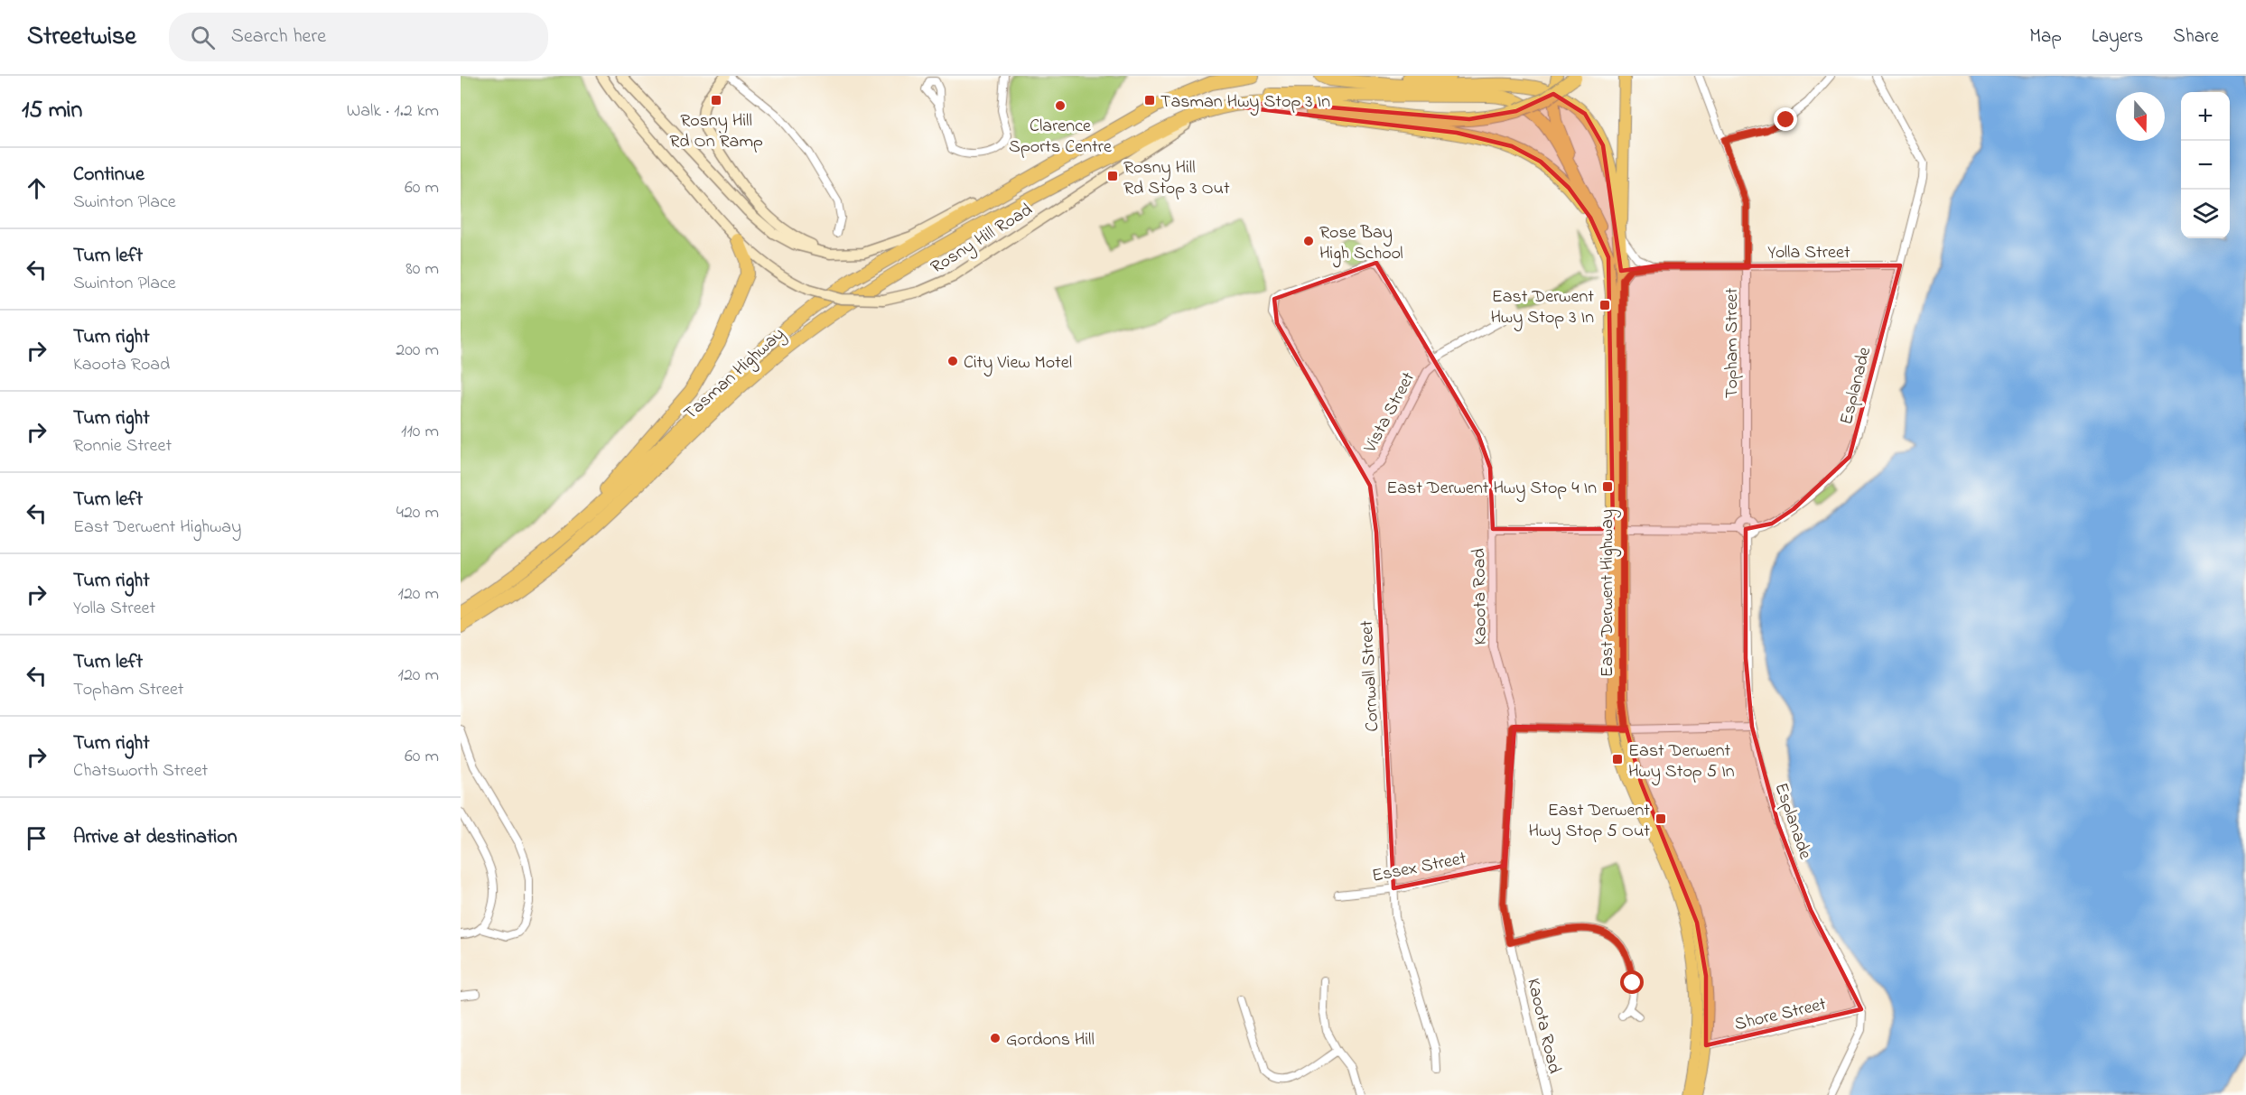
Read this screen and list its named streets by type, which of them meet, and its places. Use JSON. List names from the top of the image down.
{
  "streets": {
    "highway": ["Tasman Highway"],
    "main road": ["Rosny Hill Road", "East Derwent Highway"],
    "street": [
      "Yolla Street",
      "Topham Street",
      "Esplanade",
      "Vista Street",
      "Kaoota Road",
      "Cornwall Street",
      "Essex Street",
      "Shore Street"
    ]
  },
  "crossings": [
    ["Rosny Hill Road", "Tasman Highway"],
    ["Yolla Street", "Topham Street"],
    ["Yolla Street", "Esplanade"],
    ["Yolla Street", "East Derwent Highway"],
    ["Topham Street", "Esplanade"],
    ["Tasman Highway", "East Derwent Highway"],
    ["Esplanade", "Shore Street"],
    ["Vista Street", "Kaoota Road"],
    ["Vista Street", "Cornwall Street"],
    ["East Derwent Highway", "Shore Street"],
    ["Kaoota Road", "Cornwall Street"],
    ["Kaoota Road", "Essex Street"],
    ["Cornwall Street", "Essex Street"]
  ],
  "places": {
    "transit": [
      "Rosny Hill Rd On Ramp",
      "Tasman Hwy Stop 3 In",
      "Rosny Hill Rd Stop 3 Out",
      "East Derwent Hwy Stop 3 In",
      "East Derwent Hwy Stop 4 In",
      "East Derwent Hwy Stop 5 In",
      "East Derwent Hwy Stop 5 Out"
    ],
    "other": [
      "Clarence Sports Centre",
      "Rose Bay High School",
      "City View Motel",
      "Gordons Hill"
    ]
  },
  "north": "bottom",
  "page": {
    "header": "Streetwise",
    "search": "Search here",
    "nav": ["Map", "Layers", "Share"],
    "heading": ["15 min", "Walk · 1.2 km"],
    "map_buttons": ["+", "−"],
    "list": [
      ["Continue", "Swinton Place", "60 m"],
      ["Turn left", "Swinton Place", "80 m"],
      ["Turn right", "Kaoota Road", "200 m"],
      ["Turn right", "Ronnie Street", "110 m"],
      ["Turn left", "East Derwent Highway", "420 m"],
      ["Turn right", "Yolla Street", "120 m"],
      ["Turn left", "Topham Street", "120 m"],
      ["Turn right", "Chatsworth Street", "60 m"],
      "Arrive at destination"
    ]
  }
}
